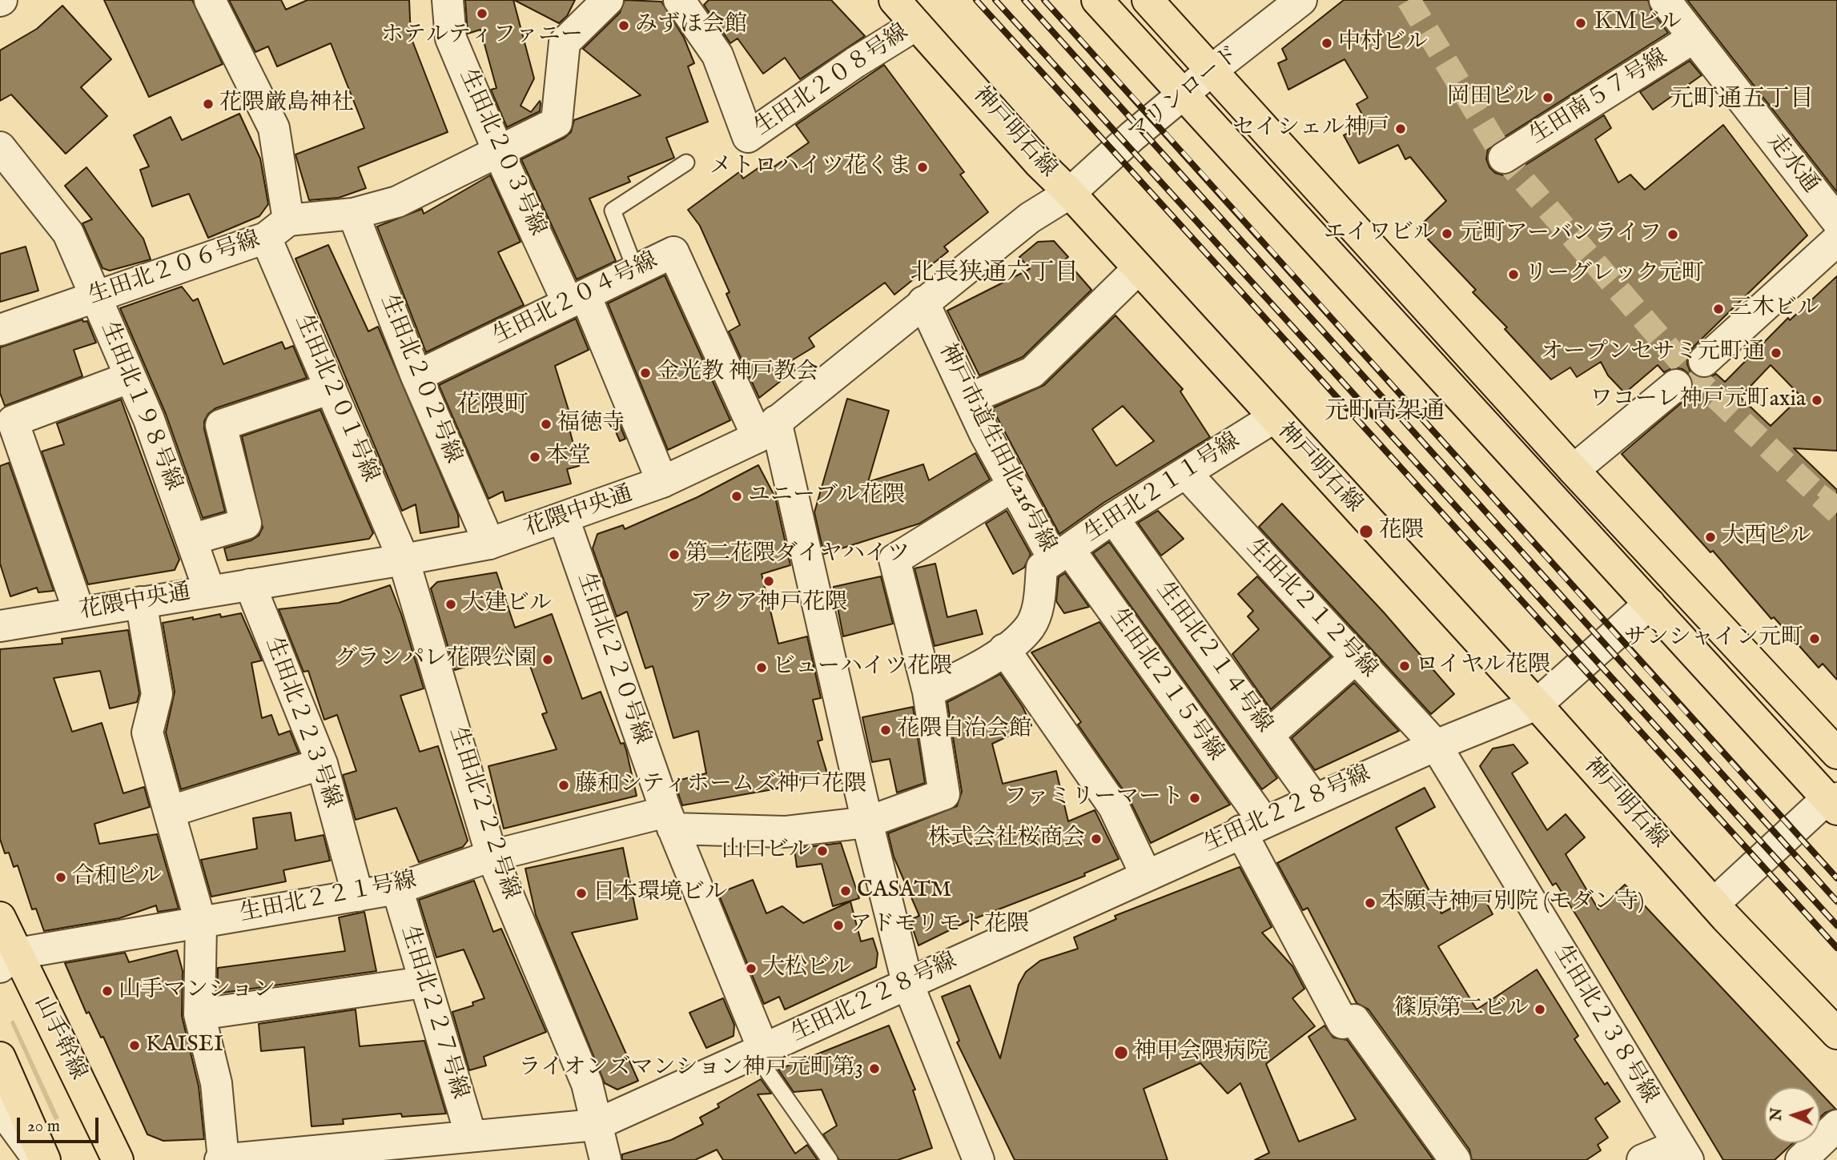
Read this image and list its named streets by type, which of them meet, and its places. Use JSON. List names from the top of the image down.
{
  "streets": {
    "main road": ["神戸明石線", "山手幹線"],
    "street": [
      "生田北２０８号線",
      "マリンロード",
      "生田南５７号線",
      "生田北２０３号線",
      "走水通",
      "生田北２０６号線",
      "生田北２０４号線",
      "生田北２０２号線",
      "生田北２０１号線",
      "生田北１９８号線",
      "神戸市道生田北216号線",
      "生田北２１１号線",
      "花隈中央通",
      "生田北２１２号線",
      "生田北２１４号線",
      "生田北２２０号線",
      "生田北２１５号線",
      "生田北２２３号線",
      "生田北２２８号線",
      "生田北２２２号線",
      "生田北２２１号線",
      "生田北２２７号線",
      "生田北２３８号線"
    ]
  },
  "crossings": [
    ["生田北２０８号線", "神戸明石線"],
    ["マリンロード", "神戸明石線"],
    ["マリンロード", "花隈中央通"],
    ["生田南５７号線", "走水通"],
    ["神戸明石線", "生田北２１１号線"],
    ["神戸明石線", "花隈中央通"],
    ["神戸明石線", "生田北２２８号線"],
    ["生田北２０３号線", "生田北２０６号線"],
    ["生田北２０３号線", "生田北２０４号線"],
    ["生田北２０３号線", "花隈中央通"],
    ["生田北２０６号線", "生田北２０２号線"],
    ["生田北２０６号線", "生田北２０１号線"],
    ["生田北２０６号線", "生田北１９８号線"],
    ["生田北２０４号線", "生田北２０２号線"],
    ["生田北２０４号線", "花隈中央通"],
    ["生田北２０２号線", "花隈中央通"],
    ["生田北２０１号線", "花隈中央通"],
    ["生田北２０１号線", "生田北２２２号線"],
    ["生田北１９８号線", "花隈中央通"],
    ["神戸市道生田北216号線", "生田北２１１号線"],
    ["神戸市道生田北216号線", "花隈中央通"],
    ["神戸市道生田北216号線", "生田北２１５号線"],
    ["神戸市道生田北216号線", "生田北２２１号線"],
    ["生田北２１１号線", "生田北２１２号線"],
    ["生田北２１１号線", "生田北２１４号線"],
    ["生田北２１１号線", "生田北２１５号線"],
    ["花隈中央通", "生田北２２０号線"],
    ["花隈中央通", "生田北２２３号線"],
    ["花隈中央通", "生田北２２２号線"],
    ["生田北２１２号線", "生田北２２８号線"],
    ["生田北２１２号線", "生田北２３８号線"],
    ["生田北２１４号線", "生田北２２８号線"],
    ["生田北２２０号線", "生田北２２８号線"],
    ["生田北２２０号線", "生田北２２１号線"],
    ["生田北２１５号線", "生田北２２８号線"],
    ["生田北２２３号線", "生田北２２１号線"],
    ["生田北２２８号線", "生田北２２２号線"],
    ["生田北２２８号線", "生田北２２７号線"],
    ["生田北２２８号線", "生田北２３８号線"],
    ["生田北２２２号線", "生田北２２１号線"],
    ["生田北２２１号線", "生田北２２７号線"],
    ["生田北２２１号線", "山手幹線"]
  ],
  "districts": [
    "元町通五丁目",
    "北長狭通六丁目",
    "花隈町",
    "元町高架通"
  ],
  "places": [
    "ホテルティファニー",
    "ＫＭビル",
    "みずほ会館",
    "中村ビル",
    "岡田ビル",
    "花隈厳島神社",
    "セイシェル神戸",
    "メトロハイツ花くま",
    "エイワビル",
    "元町アーバンライフ",
    "リーグレック元町",
    "三木ビル",
    "オープンセサミ元町通",
    "金光教 神戸教会",
    "ワコーレ神戸元町axia",
    "福徳寺",
    "本堂",
    "ユニーブル花隈",
    "花隈",
    "大西ビル",
    "第二花隈ダイヤハイツ",
    "アクア神戸花隈",
    "大建ビル",
    "サンシャイン元町",
    "グランパレ花隈公園",
    "ロイヤル花隈",
    "ビューハイツ花隈",
    "花隈自治会館",
    "藤和シティホームズ神戸花隈",
    "ファミリーマート",
    "株式会社桜商会",
    "山口ビル",
    "合和ビル",
    "CASATM",
    "日本環境ビル",
    "本願寺神戸別院 (モダン寺)",
    "アドモリモト花隈",
    "大松ビル",
    "山手マンション",
    "篠原第二ビル",
    "KAISEI",
    "神甲会隈病院",
    "ライオンズマンション神戸元町第3"
  ],
  "scale_bar": "20 m",
  "north": "left"
}
